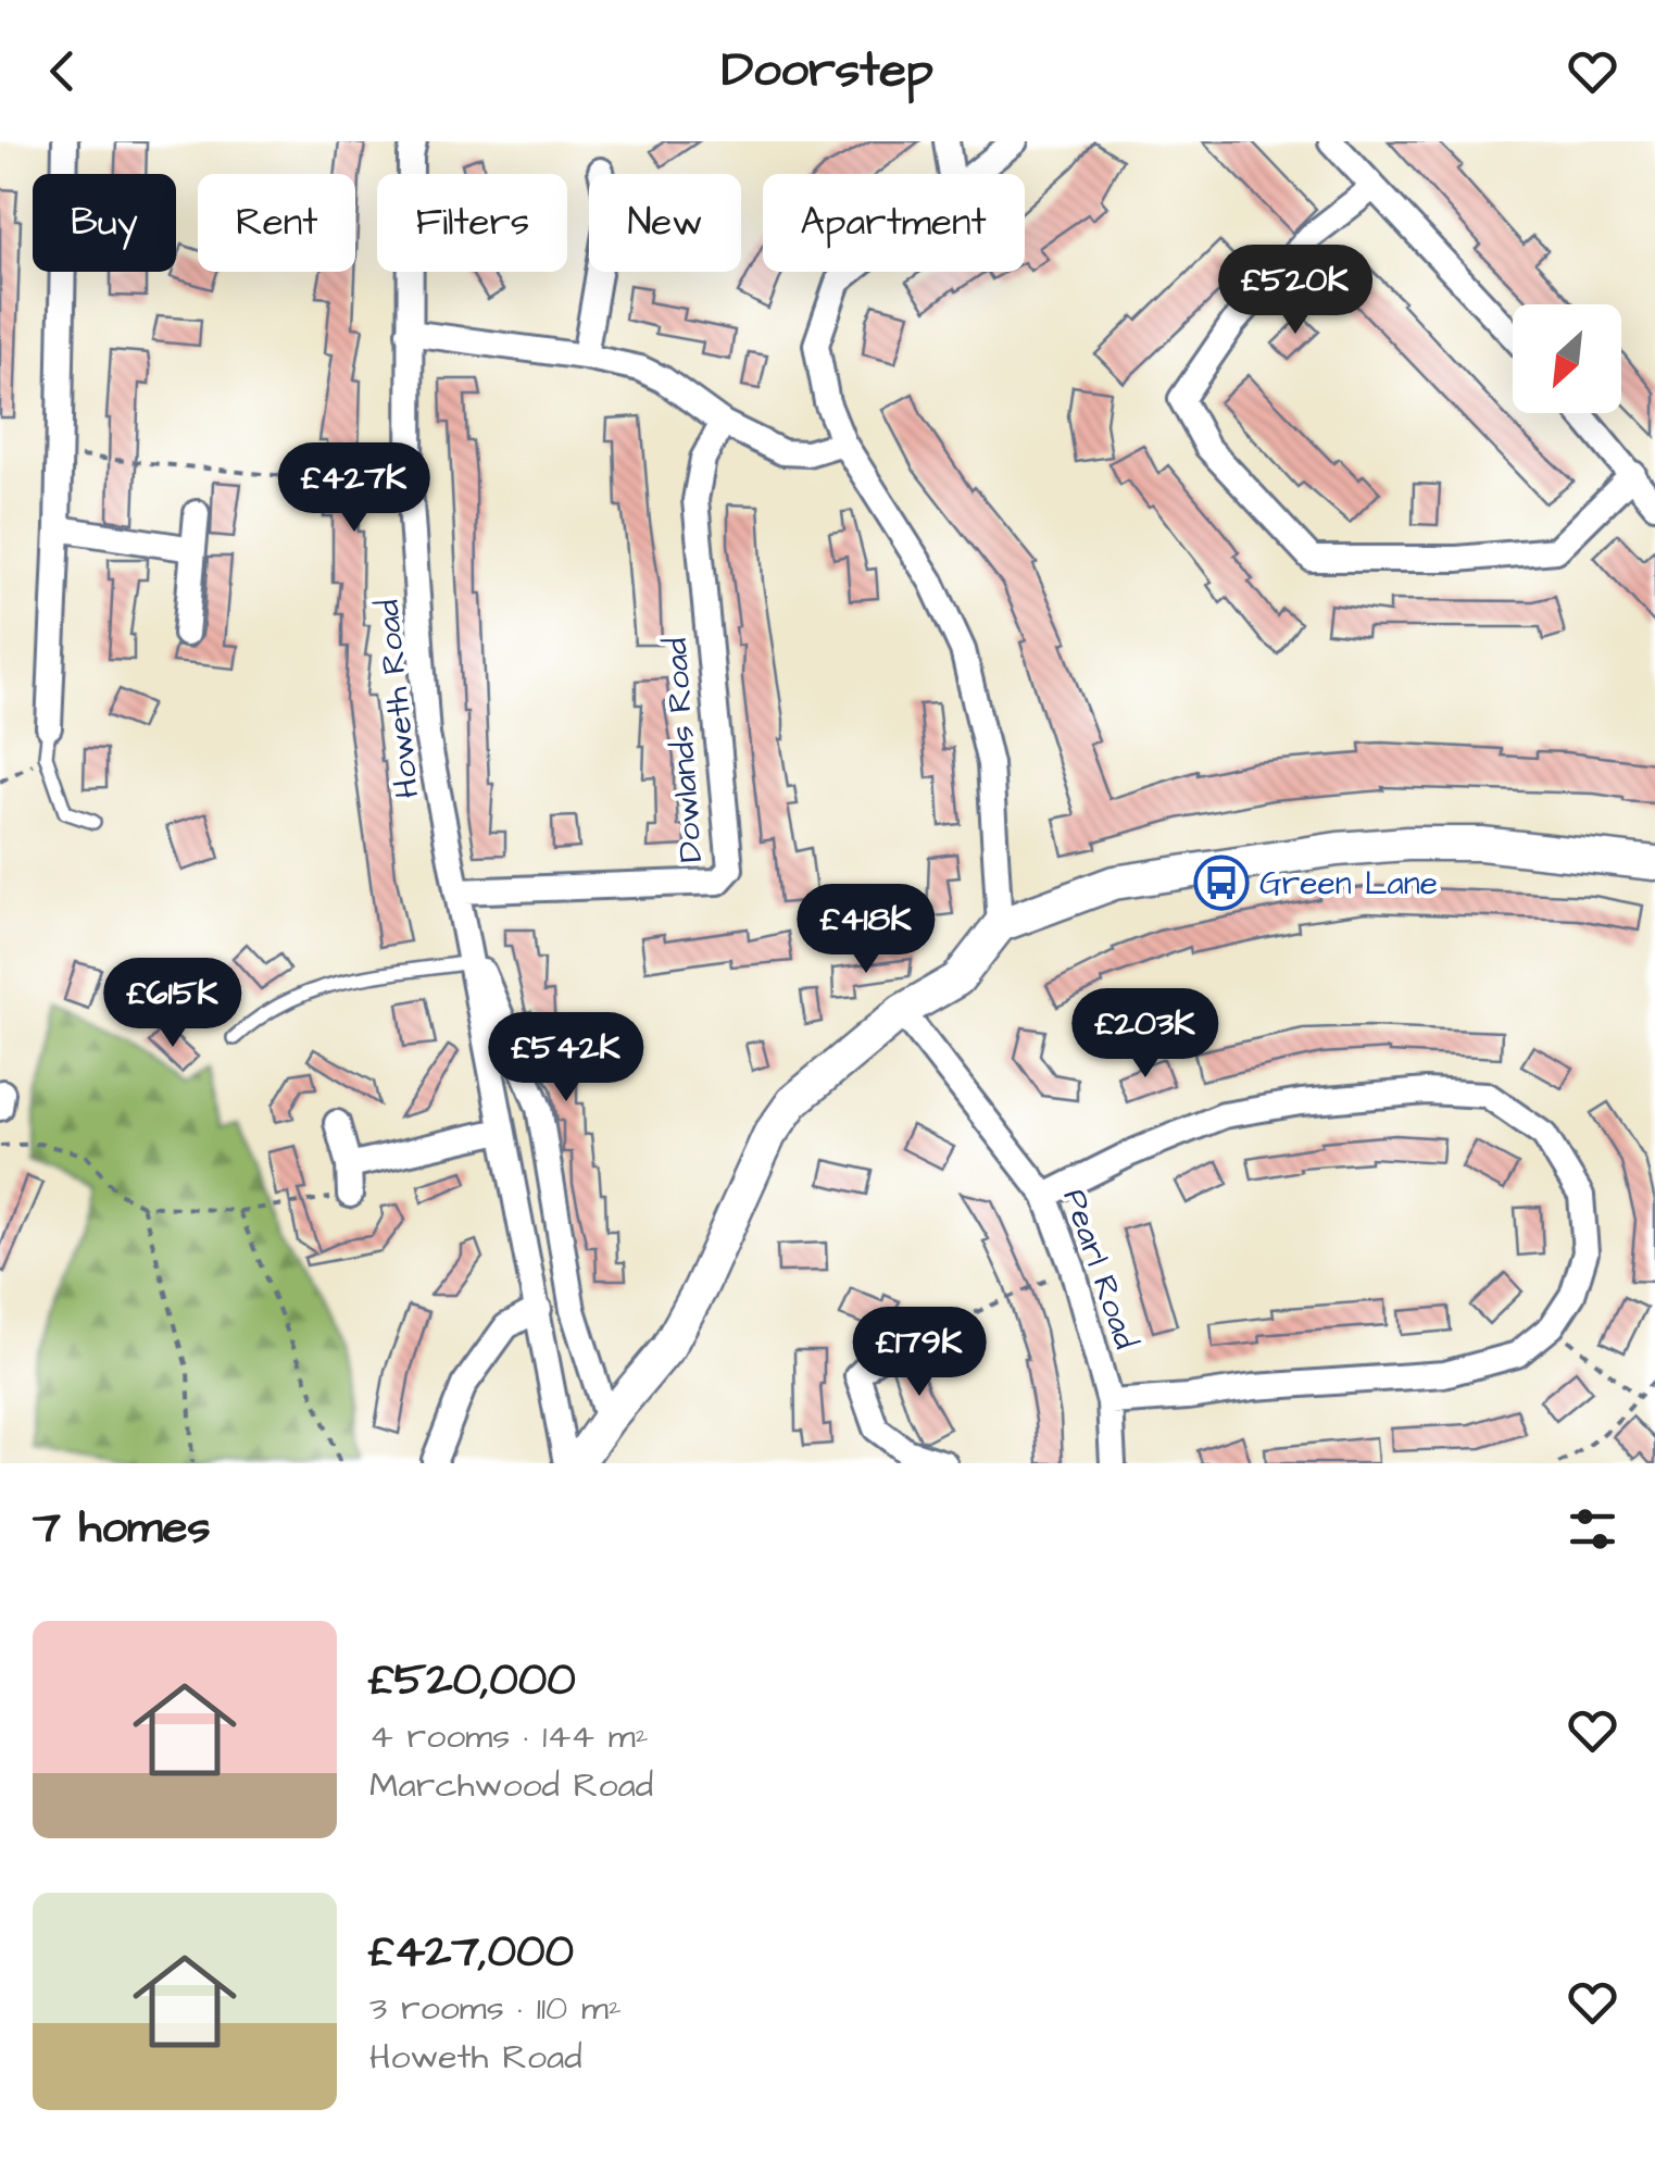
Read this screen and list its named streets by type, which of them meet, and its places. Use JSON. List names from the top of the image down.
{
  "streets": {
    "street": ["Howeth Road", "Dowlands Road", "Pearl Road"]
  },
  "crossings": [
    ["Howeth Road", "Dowlands Road"]
  ],
  "places": {
    "bus stop": ["Green Lane"]
  },
  "north": "bottom left",
  "page": {
    "header": "Doorstep",
    "chip": [
      "Buy",
      "Rent",
      "Filters",
      "New",
      "Apartment"
    ],
    "price": [
      "£520K",
      "£427K",
      "£418K",
      "£615K",
      "£203K",
      "£542K",
      "£179K"
    ],
    "heading": "7 homes",
    "list": [
      {
        "name": "£520,000",
        "note": "4 rooms · 144 m² · Marchwood Road"
      },
      {
        "name": "£427,000",
        "note": "3 rooms · 110 m² · Howeth Road"
      }
    ]
  }
}
